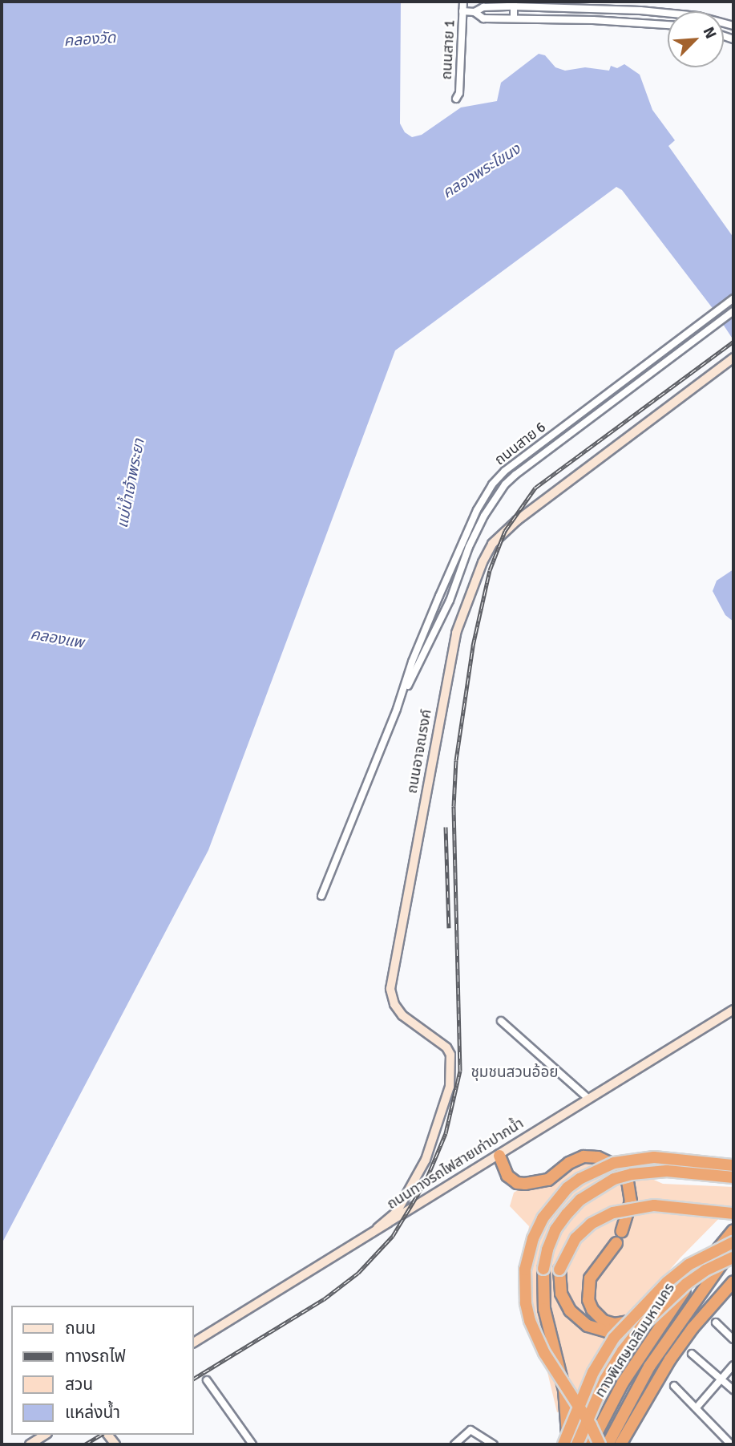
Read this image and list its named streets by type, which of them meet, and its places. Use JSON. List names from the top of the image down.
{
  "streets": {
    "highway": ["ทางพิเศษเฉลิมมหานคร"],
    "street": [
      "ถนนสาย 1",
      "ถนนสาย 6",
      "ถนนอาจณรงค์",
      "ถนนทางรถไฟสายเก่าปากน้ำ"
    ]
  },
  "crossings": [
    ["ถนนอาจณรงค์", "ถนนทางรถไฟสายเก่าปากน้ำ"]
  ],
  "districts": ["ชุมชนสวนอ้อย"],
  "water": [
    "คลองวัด",
    "คลองพระโขนง",
    "แม่น้ำเจ้าพระยา",
    "คลองแพ"
  ],
  "legend": [
    "ถนน",
    "ทางรถไฟ",
    "สวน",
    "แหล่งน้ำ"
  ],
  "north": "top right"
}
